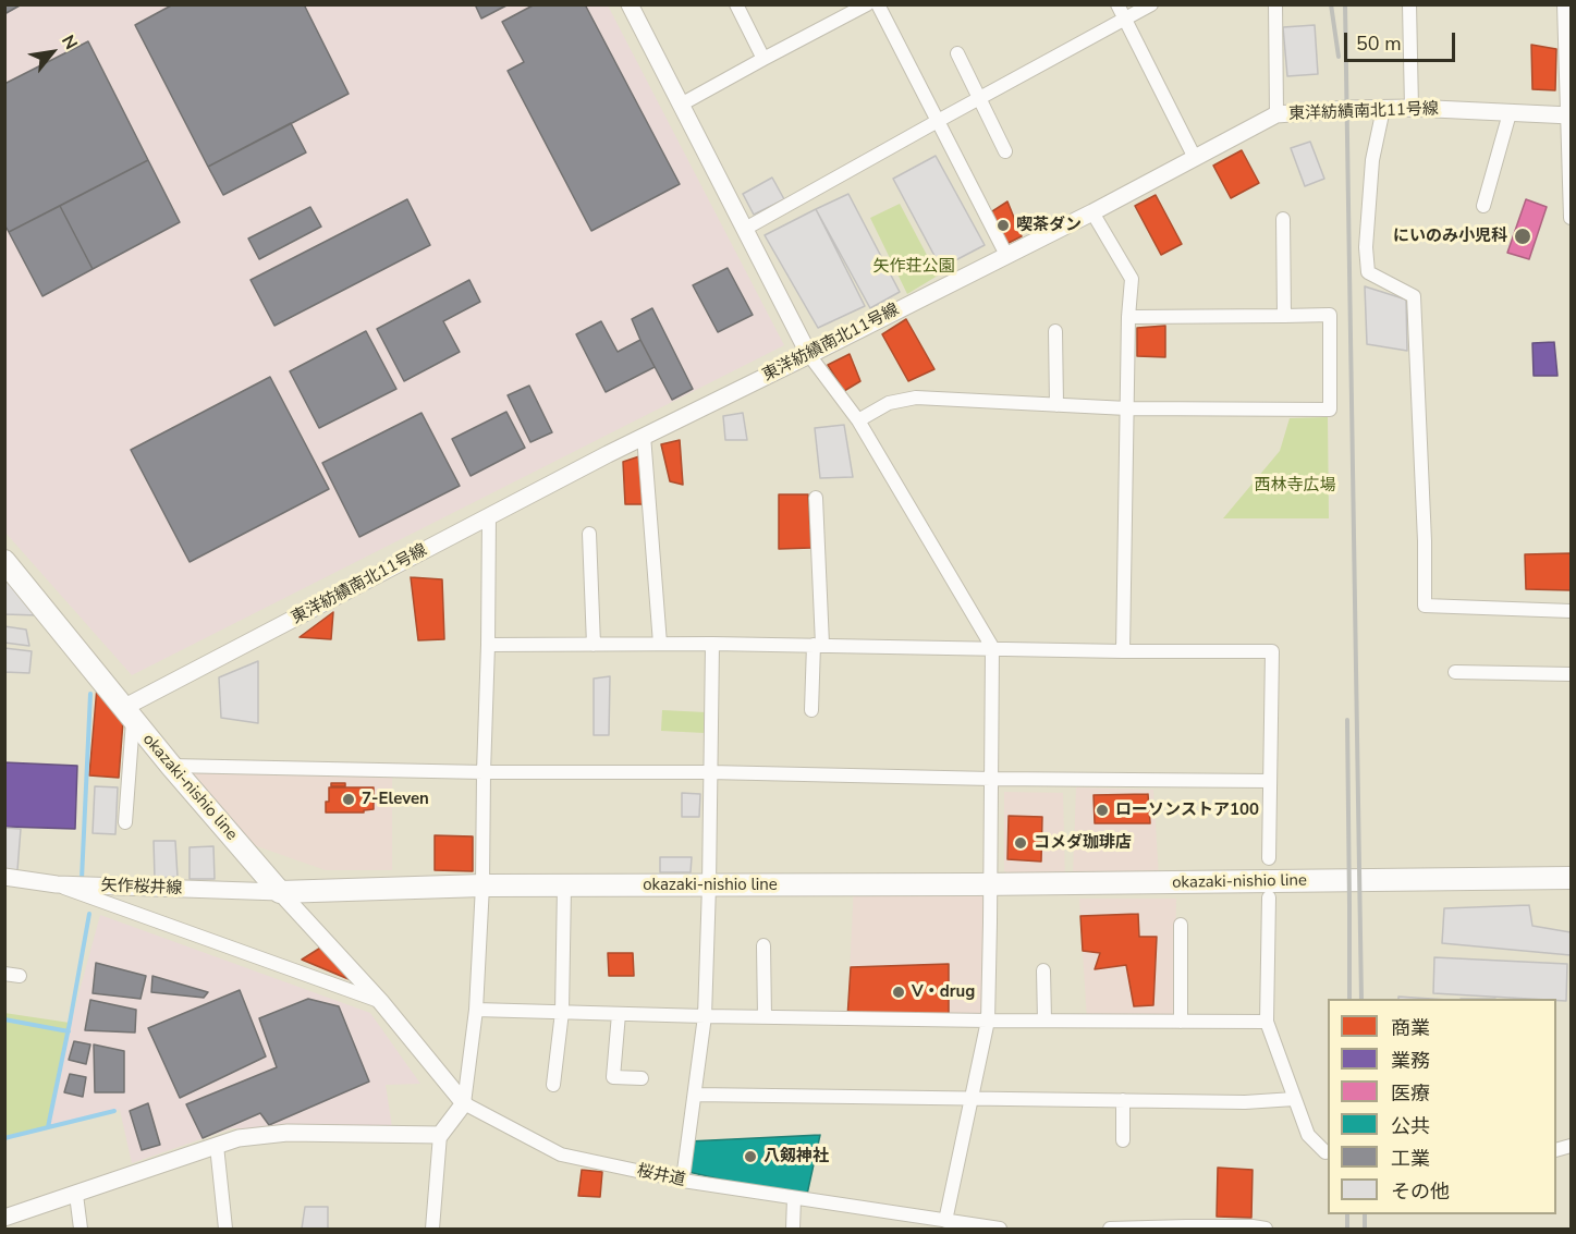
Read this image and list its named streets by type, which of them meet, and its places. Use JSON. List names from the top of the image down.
{
  "streets": {
    "main road": ["okazaki-nishio line"],
    "street": ["東洋紡績南北11号線", "矢作桜井線", "桜井道"]
  },
  "crossings": [
    ["東洋紡績南北11号線", "okazaki-nishio line"],
    ["okazaki-nishio line", "矢作桜井線"],
    ["okazaki-nishio line", "桜井道"],
    ["矢作桜井線", "桜井道"]
  ],
  "parks": ["矢作荘公園", "西林寺広場"],
  "places": [
    "喫茶ダン",
    "にいのみ小児科",
    "7-Eleven",
    "ローソンストア100",
    "コメダ珈琲店",
    "V・drug",
    "八剱神社"
  ],
  "legend": [
    "商業",
    "業務",
    "医療",
    "公共",
    "工業",
    "その他"
  ],
  "scale_bar": "50 m",
  "north": "top right"
}
